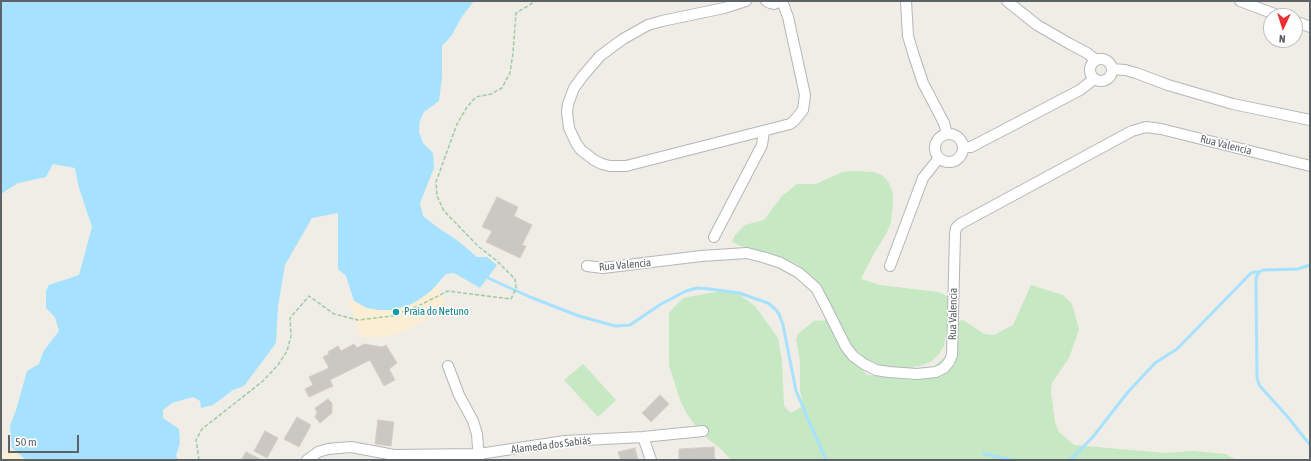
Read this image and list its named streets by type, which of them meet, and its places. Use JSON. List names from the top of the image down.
{
  "streets": {
    "street": ["Rua Valencia", "Alameda dos Sabiás"]
  },
  "places": ["Praia do Netuno"],
  "scale_bar": "50 m",
  "north": "bottom"
}
